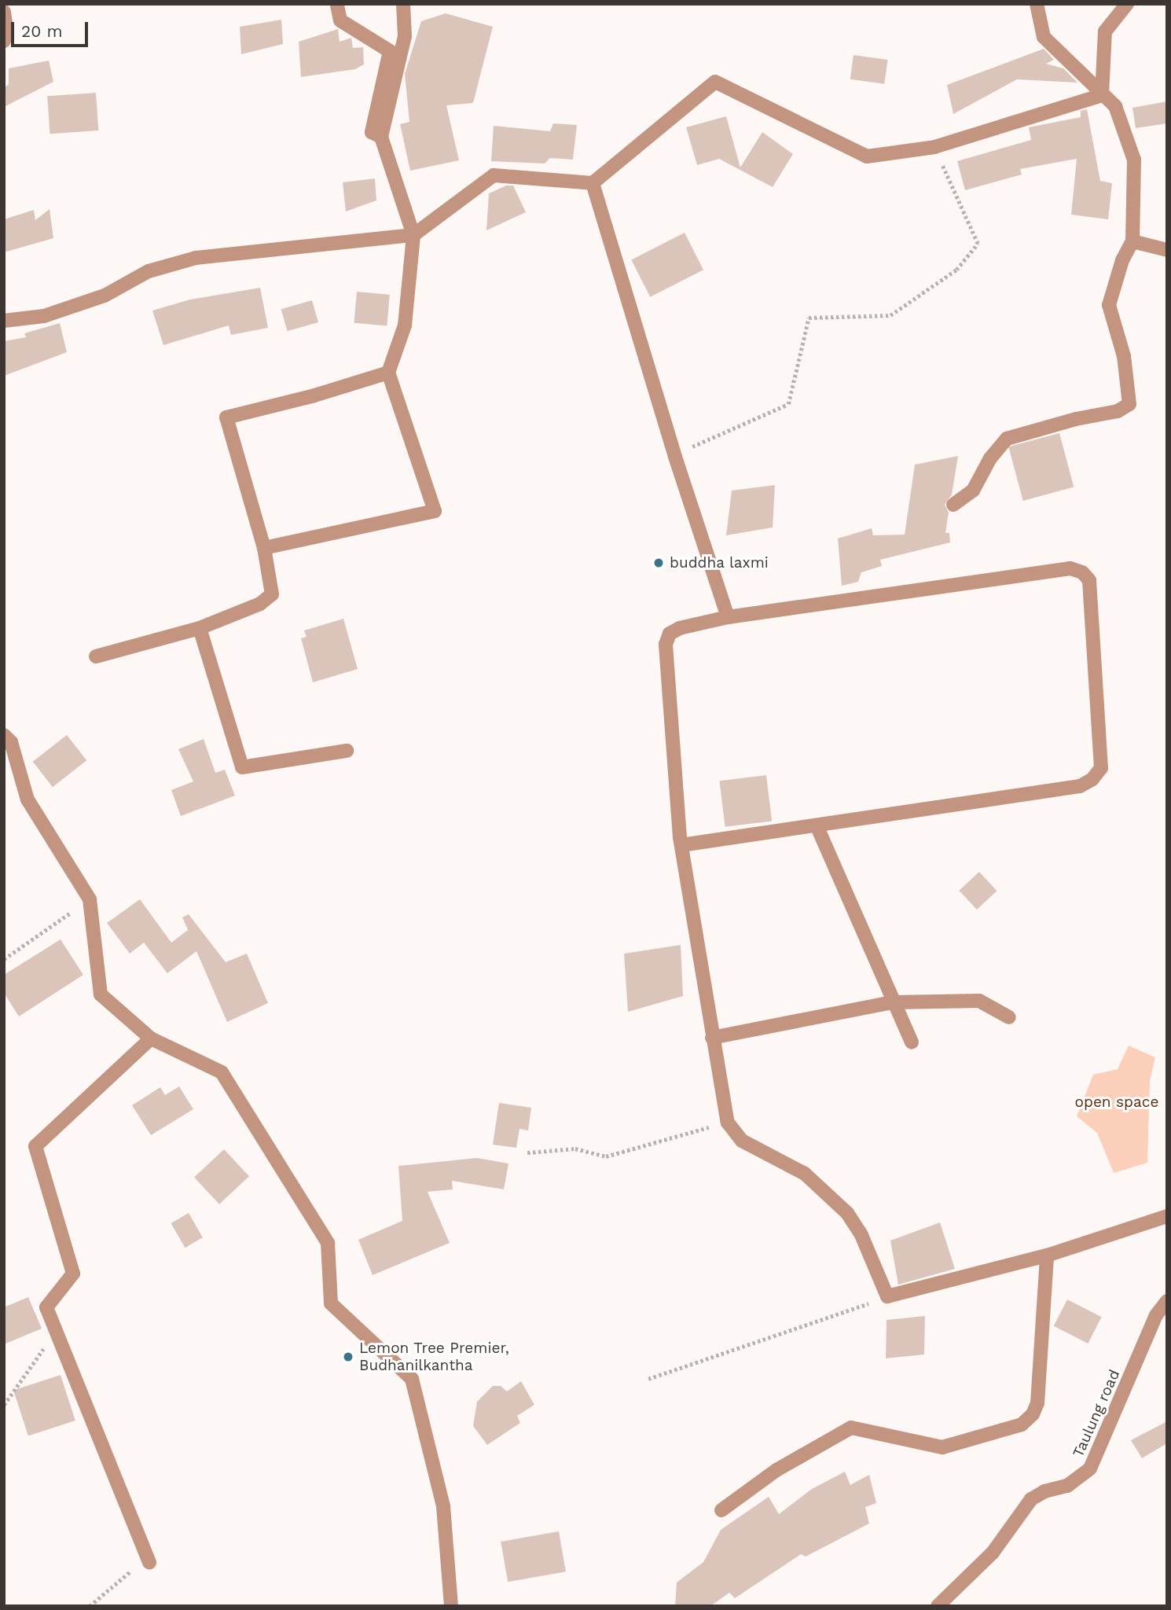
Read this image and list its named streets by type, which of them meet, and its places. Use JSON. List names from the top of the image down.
{
  "streets": {
    "street": ["Taulung road"]
  },
  "parks": ["open space"],
  "places": ["buddha laxmi", "Lemon Tree Premier, Budhanilkantha"],
  "scale_bar": "20 m"
}
